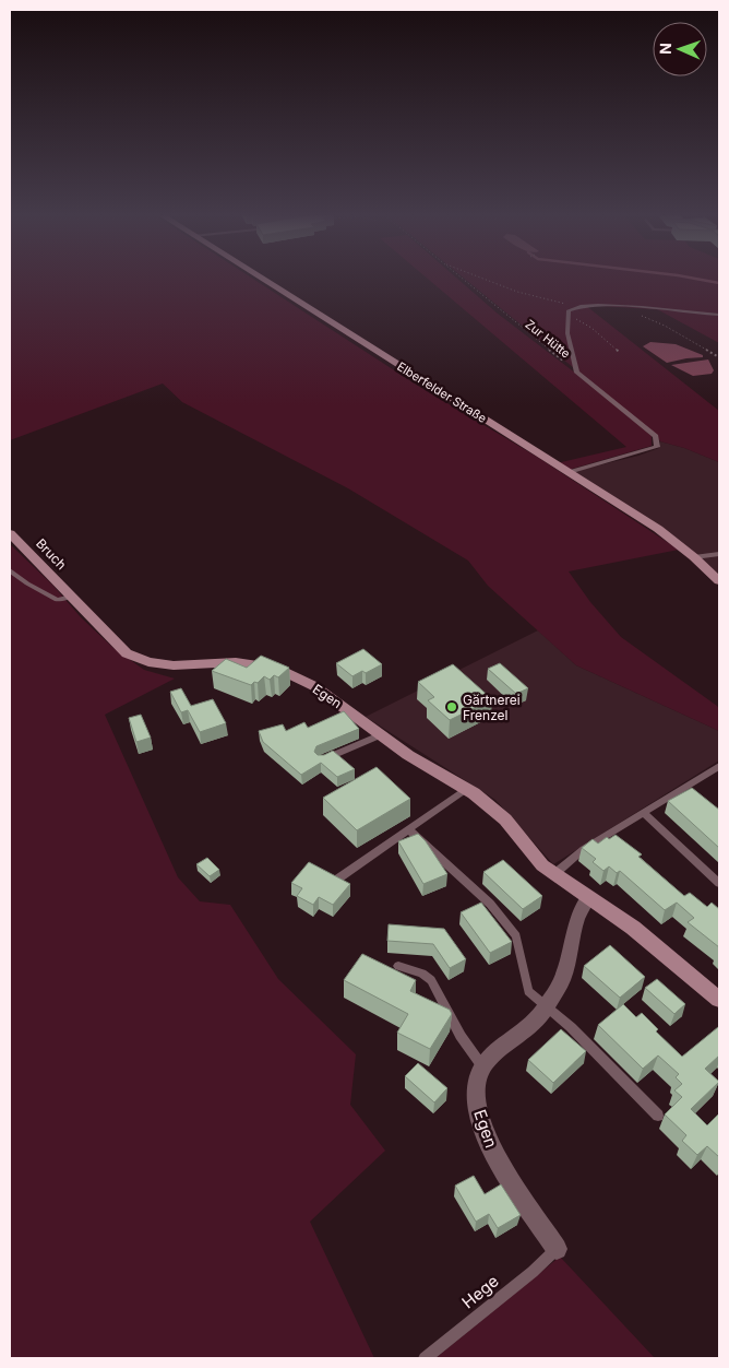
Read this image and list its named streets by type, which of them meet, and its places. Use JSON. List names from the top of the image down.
{
  "streets": {
    "main road": ["Elberfelder Straße", "Bruch", "Egen"],
    "lane": ["Hege"],
    "path": ["Zur Hütte"]
  },
  "crossings": [
    ["Bruch", "Egen"],
    ["Egen", "Hege"]
  ],
  "places": ["Gärtnerei Frenzel"],
  "north": "left"
}
